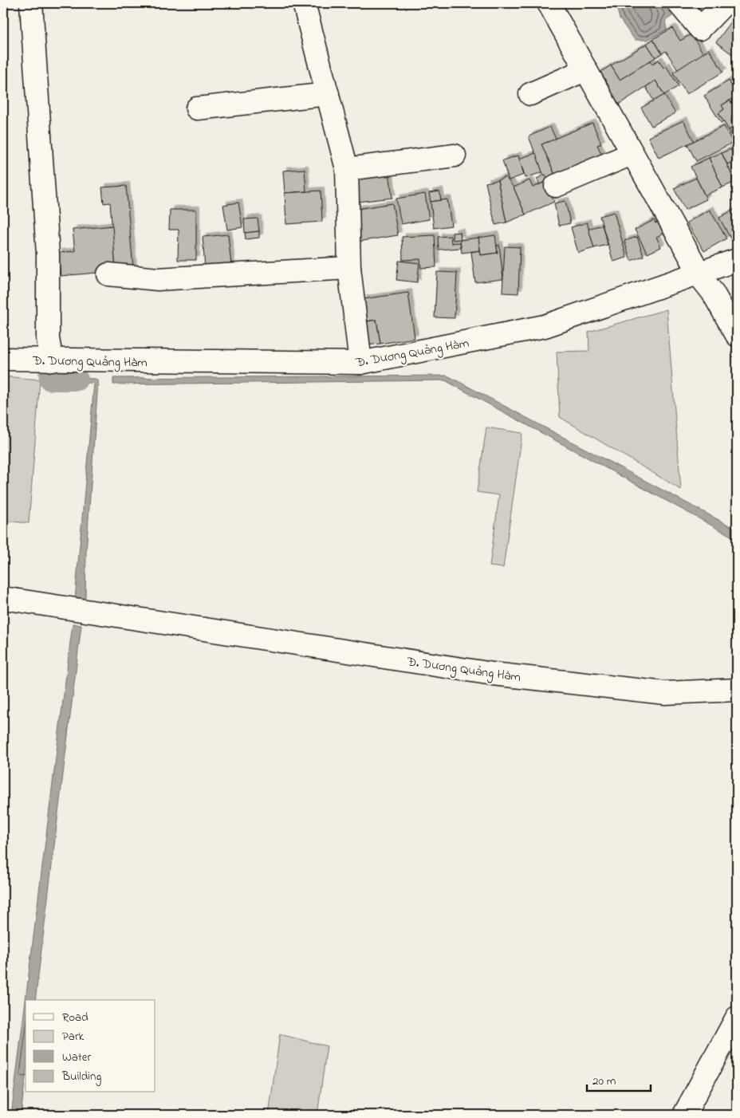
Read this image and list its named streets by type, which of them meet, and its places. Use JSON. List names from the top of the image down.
{
  "streets": {
    "street": ["Đ. Dương Quảng Hàm"]
  },
  "legend": [
    "Road",
    "Park",
    "Water",
    "Building"
  ],
  "scale_bar": "20 m"
}
